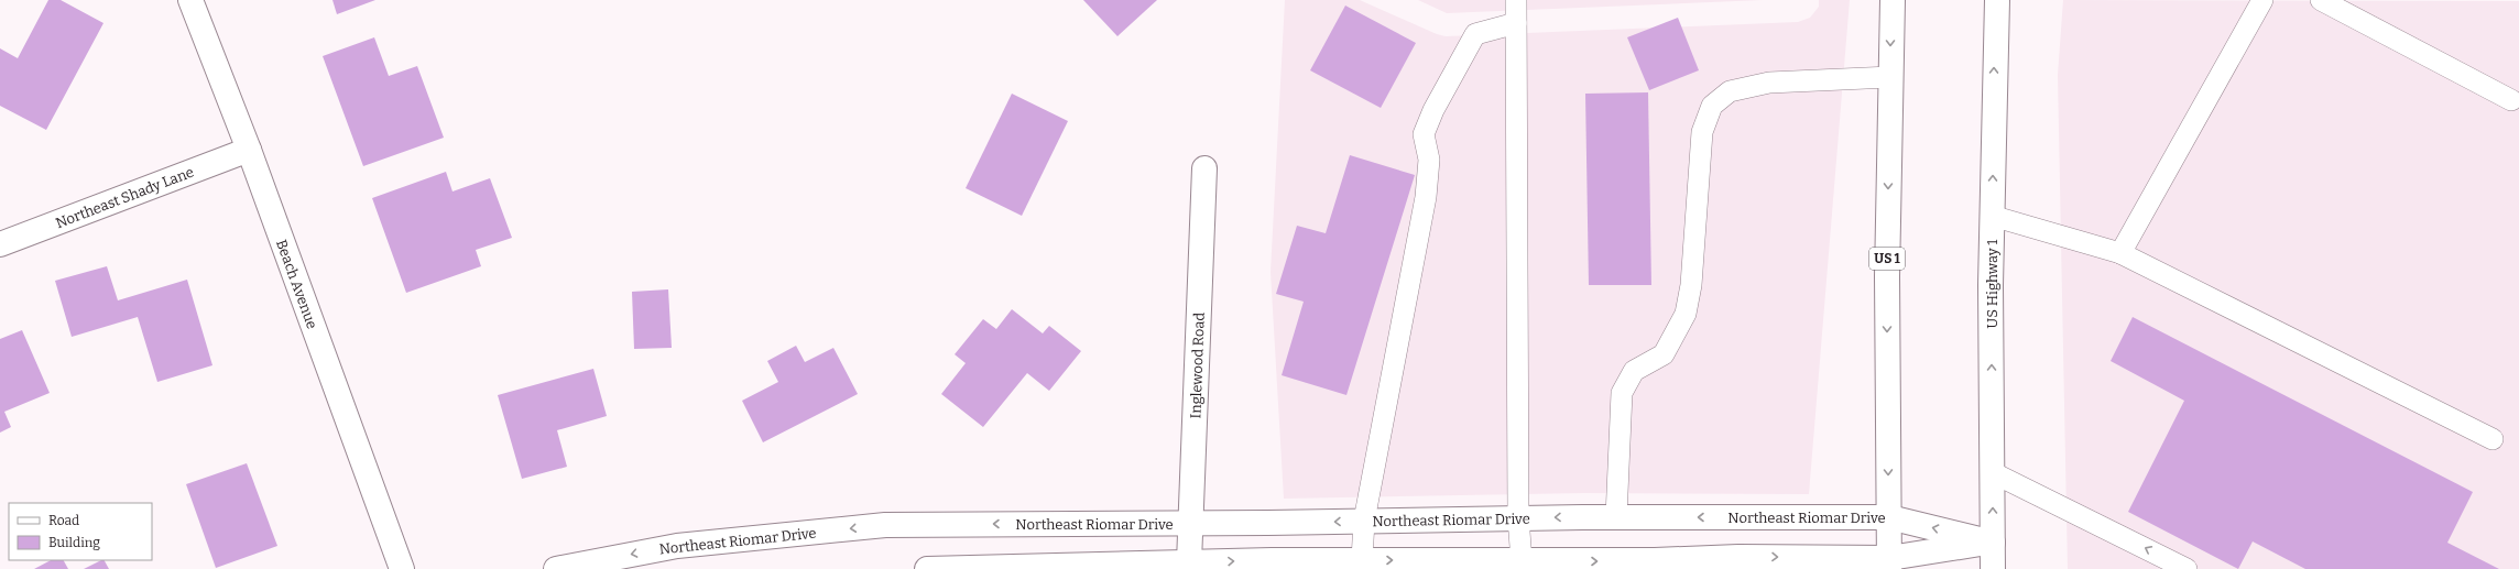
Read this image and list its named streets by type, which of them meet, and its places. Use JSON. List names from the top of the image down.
{
  "streets": {
    "street": [
      "Northeast Shady Lane",
      "US 1",
      "Beach Avenue",
      "US Highway 1",
      "Inglewood Road",
      "Northeast Riomar Drive"
    ]
  },
  "crossings": [
    ["Northeast Shady Lane", "Beach Avenue"],
    ["US 1", "Northeast Riomar Drive"],
    ["US Highway 1", "Northeast Riomar Drive"],
    ["Inglewood Road", "Northeast Riomar Drive"]
  ],
  "legend": ["Road", "Building"]
}
